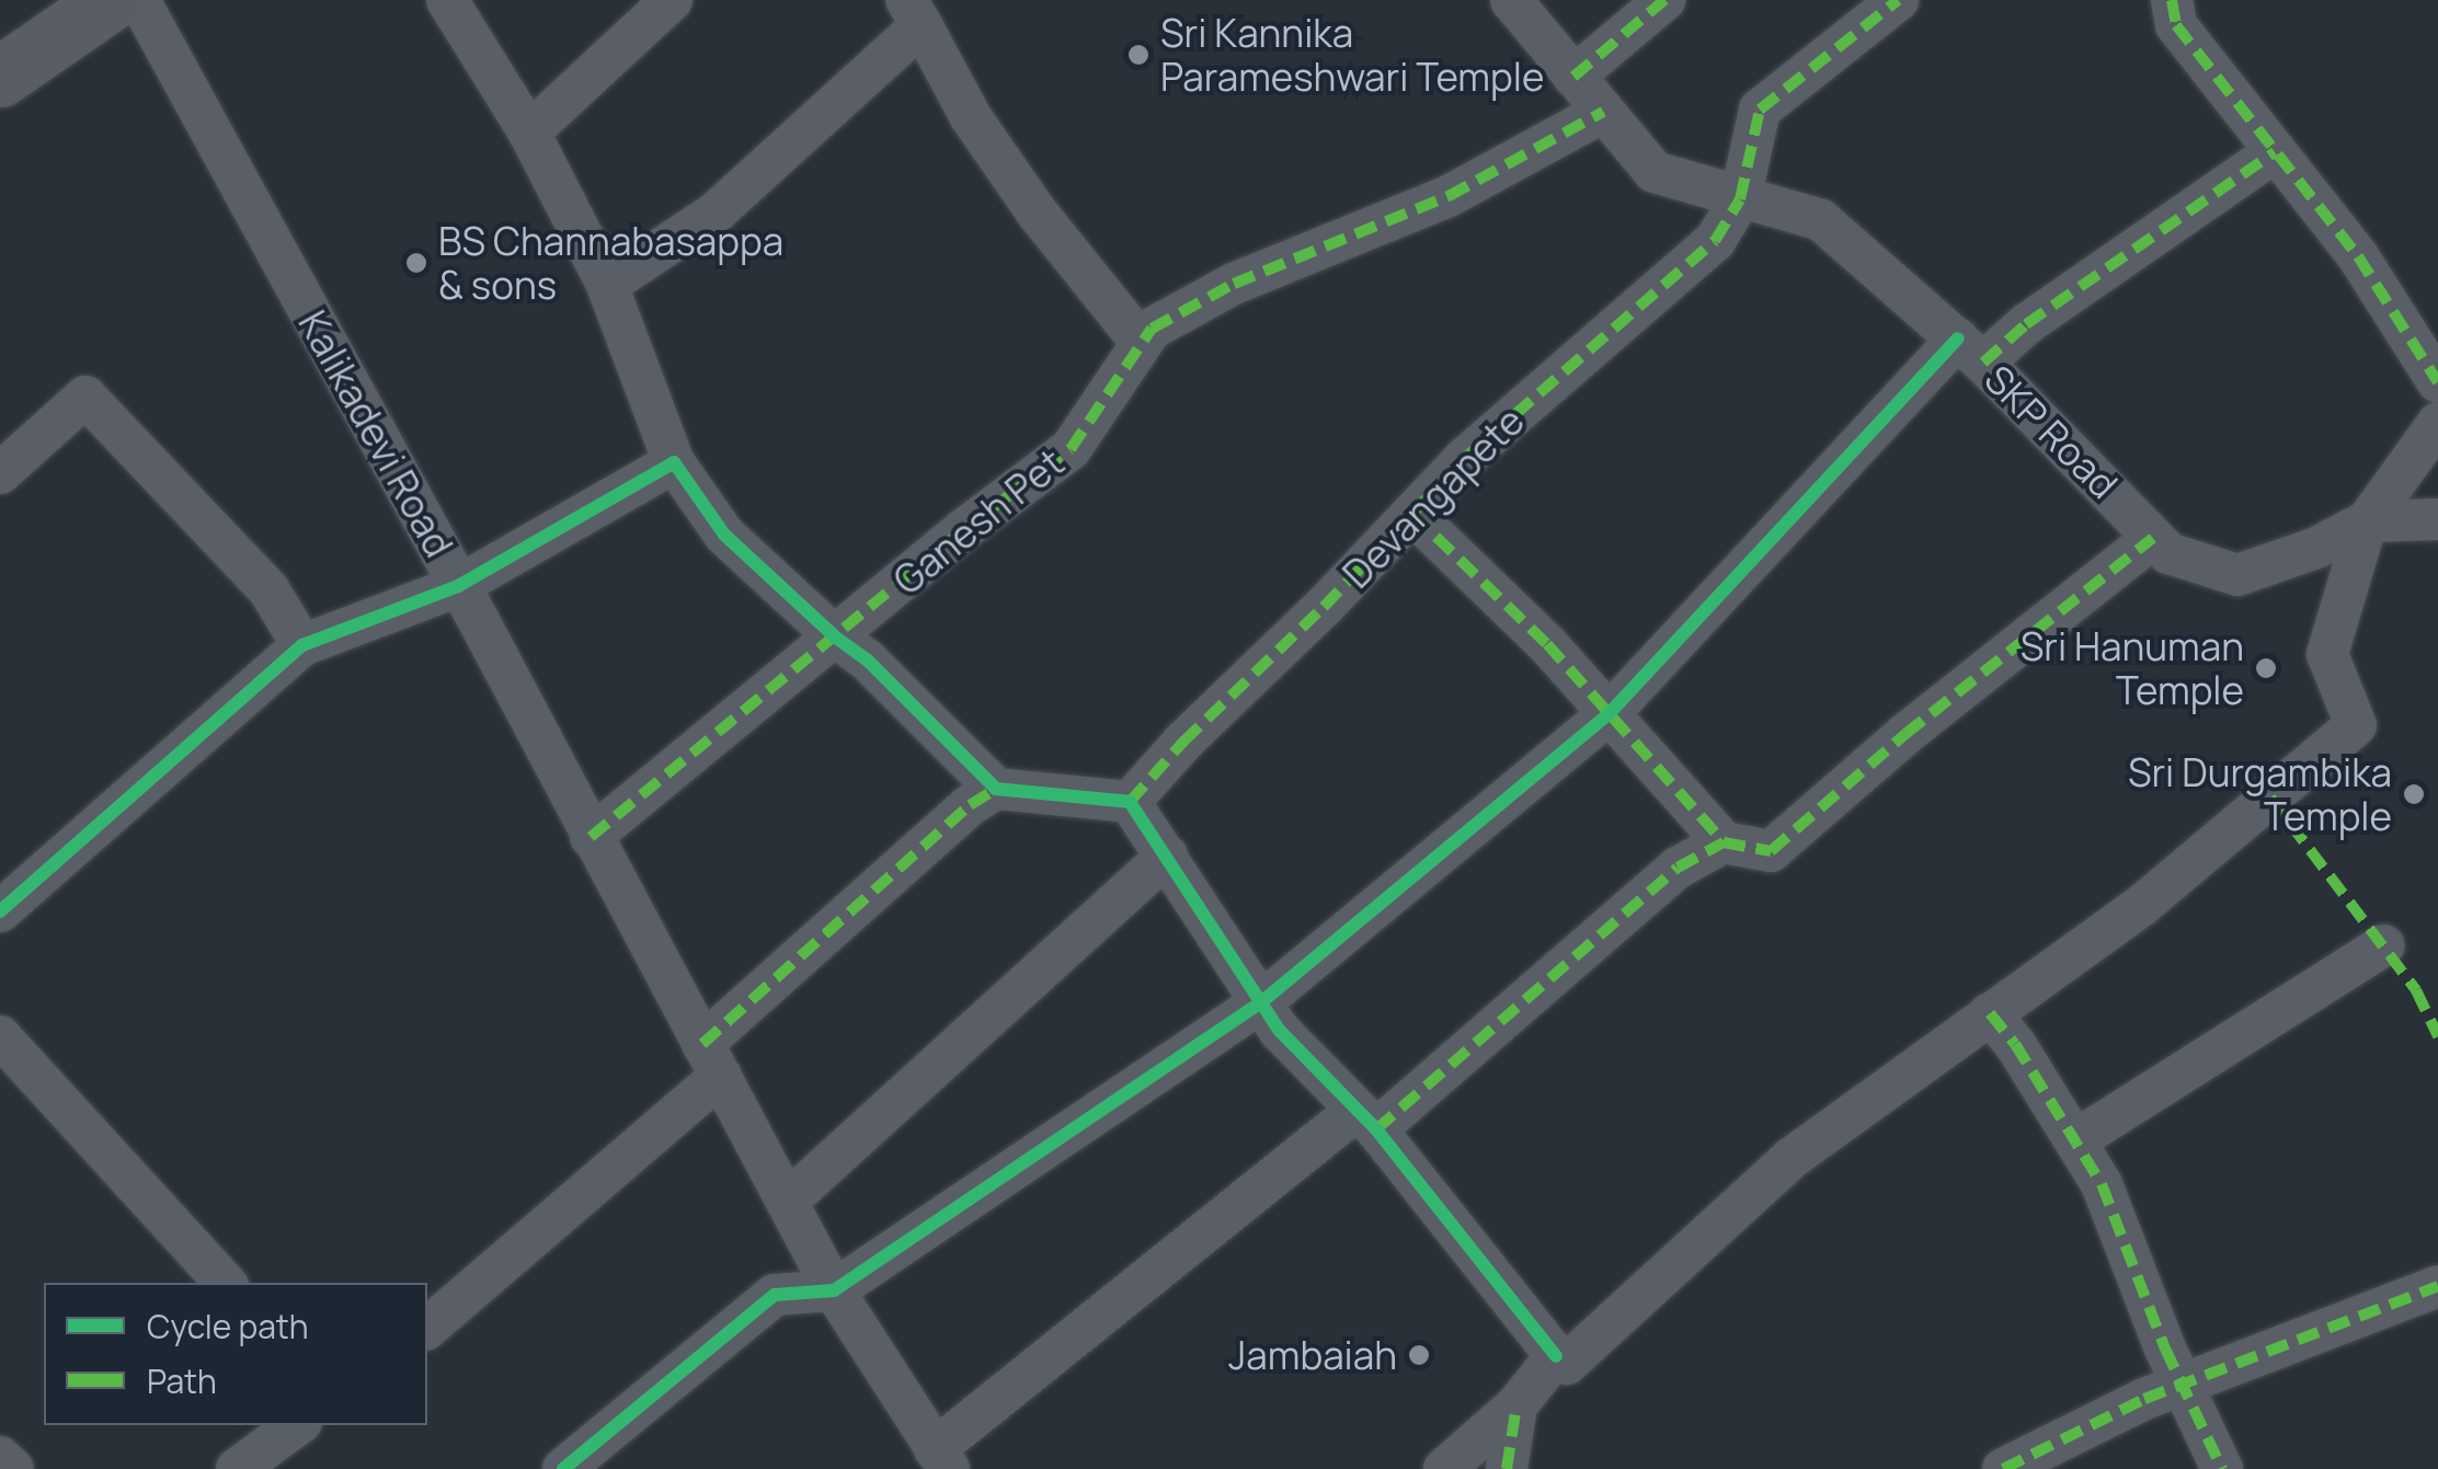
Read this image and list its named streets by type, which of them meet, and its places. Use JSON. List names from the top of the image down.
{
  "streets": {
    "street": [
      "SKP Road",
      "Kalikadevi Road",
      "Devangapete",
      "Ganesh Pet"
    ]
  },
  "crossings": [
    ["SKP Road", "Devangapete"],
    ["SKP Road", "Ganesh Pet"],
    ["Kalikadevi Road", "Ganesh Pet"]
  ],
  "places": [
    "Sri Kannika Parameshwari Temple",
    "BS Channabasappa & sons",
    "Sri Hanuman Temple",
    "Sri Durgambika Temple",
    "Jambaiah"
  ],
  "legend": ["Cycle path", "Path"]
}
